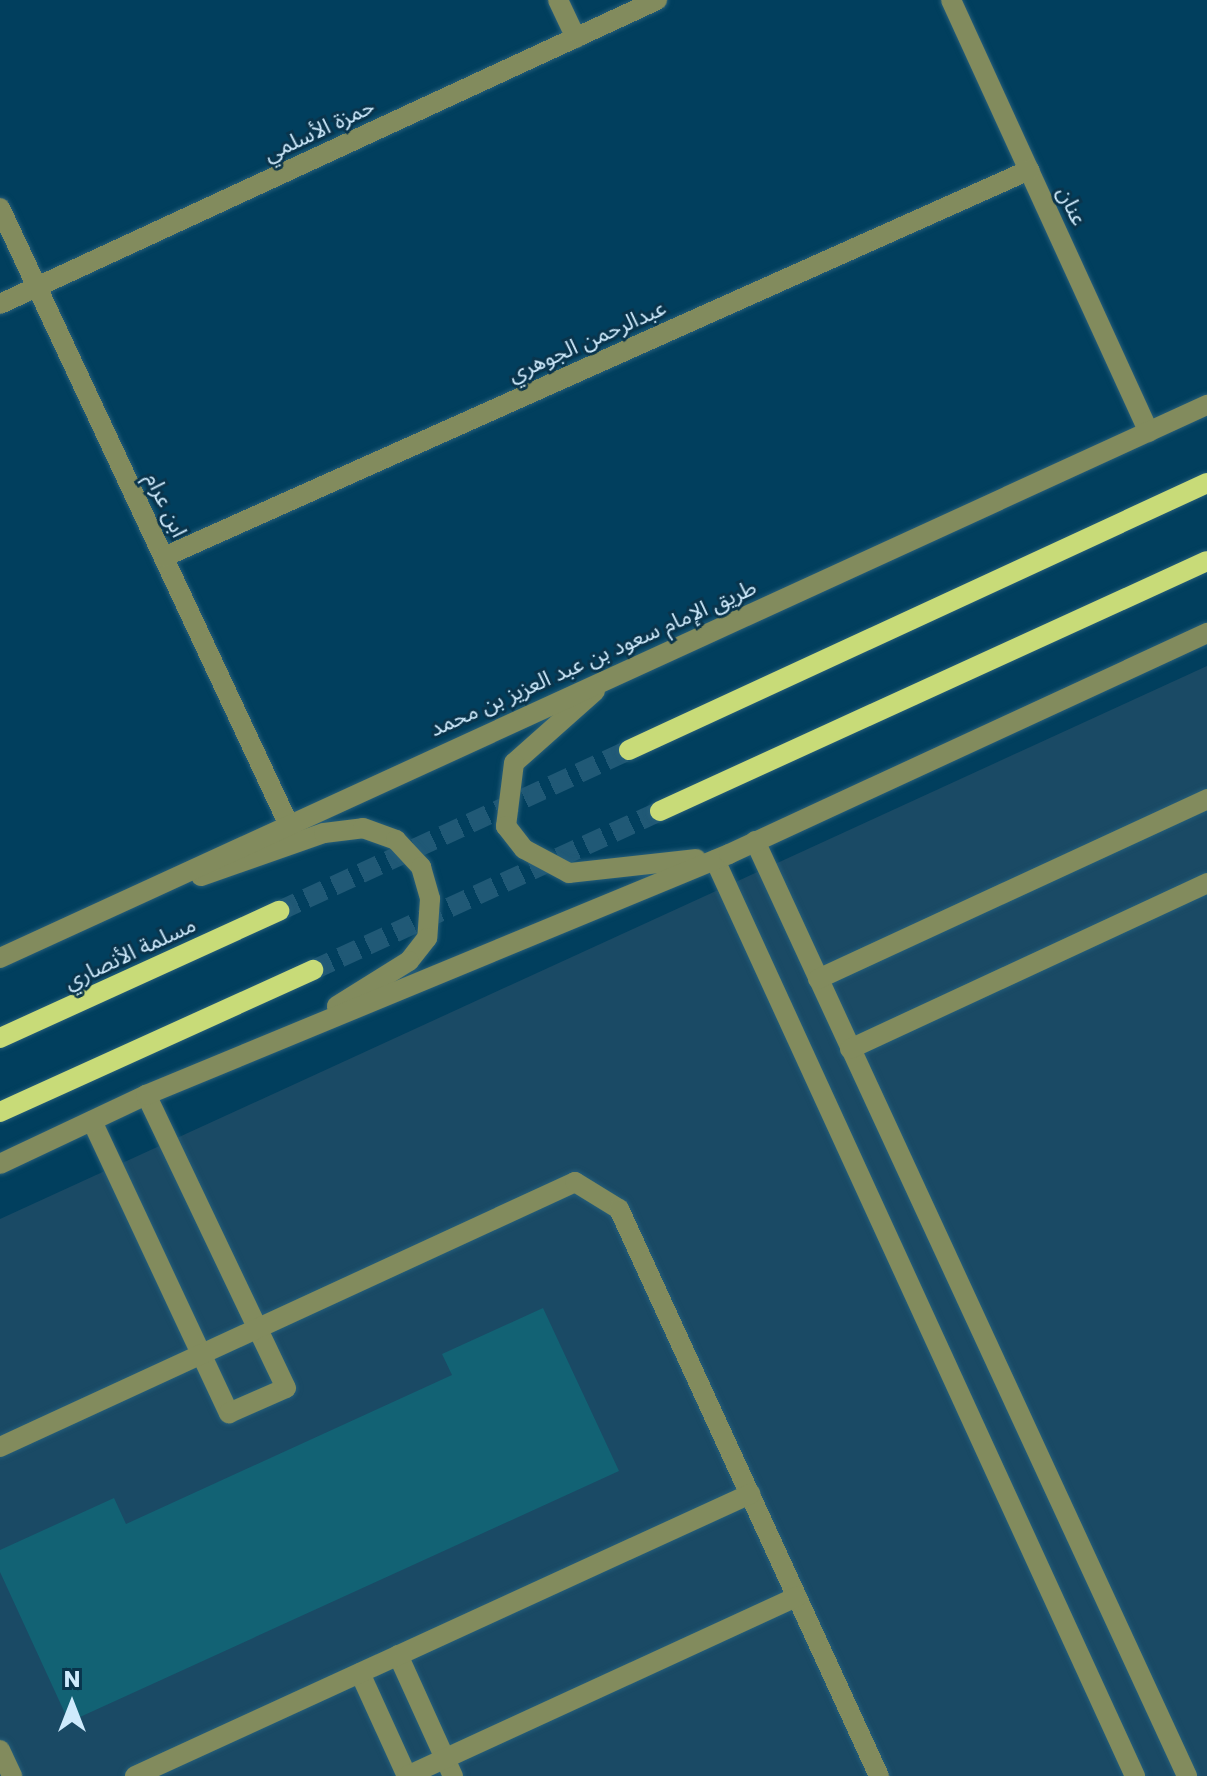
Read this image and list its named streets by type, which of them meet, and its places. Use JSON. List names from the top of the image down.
{
  "streets": {
    "main road": ["مسلمة الأنصاري"],
    "street": [
      "حمزة الأسلمي",
      "عنان",
      "عبدالرحمن الجوهري",
      "ابن عرام",
      "طريق الإمام سعود بن عبد العزيز بن محمد"
    ]
  },
  "crossings": [
    ["حمزة الأسلمي", "ابن عرام"],
    ["عنان", "عبدالرحمن الجوهري"],
    ["عنان", "طريق الإمام سعود بن عبد العزيز بن محمد"],
    ["عبدالرحمن الجوهري", "ابن عرام"],
    ["ابن عرام", "طريق الإمام سعود بن عبد العزيز بن محمد"]
  ],
  "north": "top"
}
